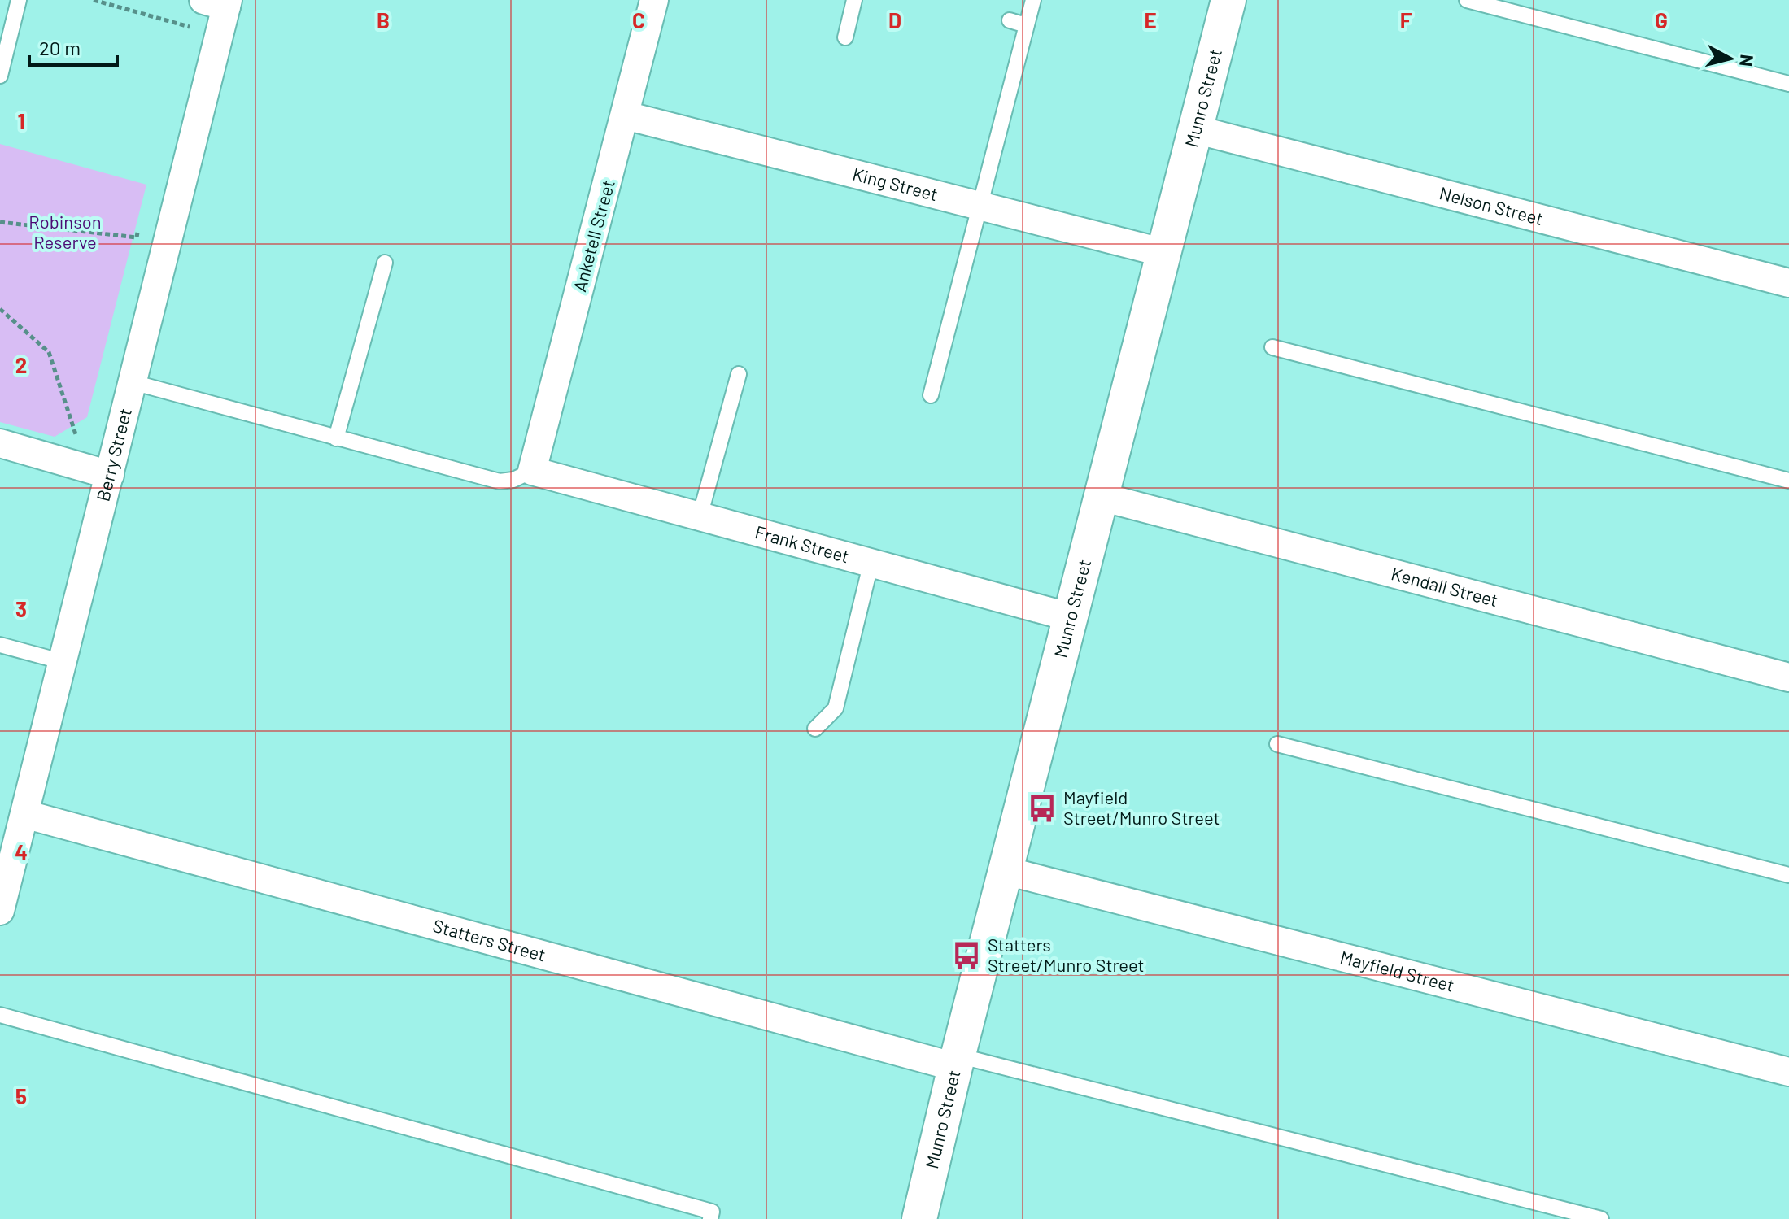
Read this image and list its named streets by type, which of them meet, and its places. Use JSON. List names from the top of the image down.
{
  "streets": {
    "street": [
      "Munro Street",
      "King Street",
      "Nelson Street",
      "Anketell Street",
      "Berry Street",
      "Frank Street",
      "Kendall Street",
      "Statters Street",
      "Mayfield Street"
    ]
  },
  "crossings": [
    ["Munro Street", "King Street"],
    ["Munro Street", "Nelson Street"],
    ["Munro Street", "Frank Street"],
    ["Munro Street", "Kendall Street"],
    ["Munro Street", "Statters Street"],
    ["Munro Street", "Mayfield Street"],
    ["King Street", "Anketell Street"],
    ["Anketell Street", "Frank Street"],
    ["Berry Street", "Statters Street"]
  ],
  "parks": ["Robinson Reserve"],
  "places": {
    "bus stop": ["Mayfield Street/Munro Street", "Statters Street/Munro Street"]
  },
  "scale_bar": "20 m",
  "north": "right",
  "grid": {
    "columns": [
      "B",
      "C",
      "D",
      "E",
      "F",
      "G"
    ],
    "rows": [
      "1",
      "2",
      "3",
      "4",
      "5"
    ]
  }
}
